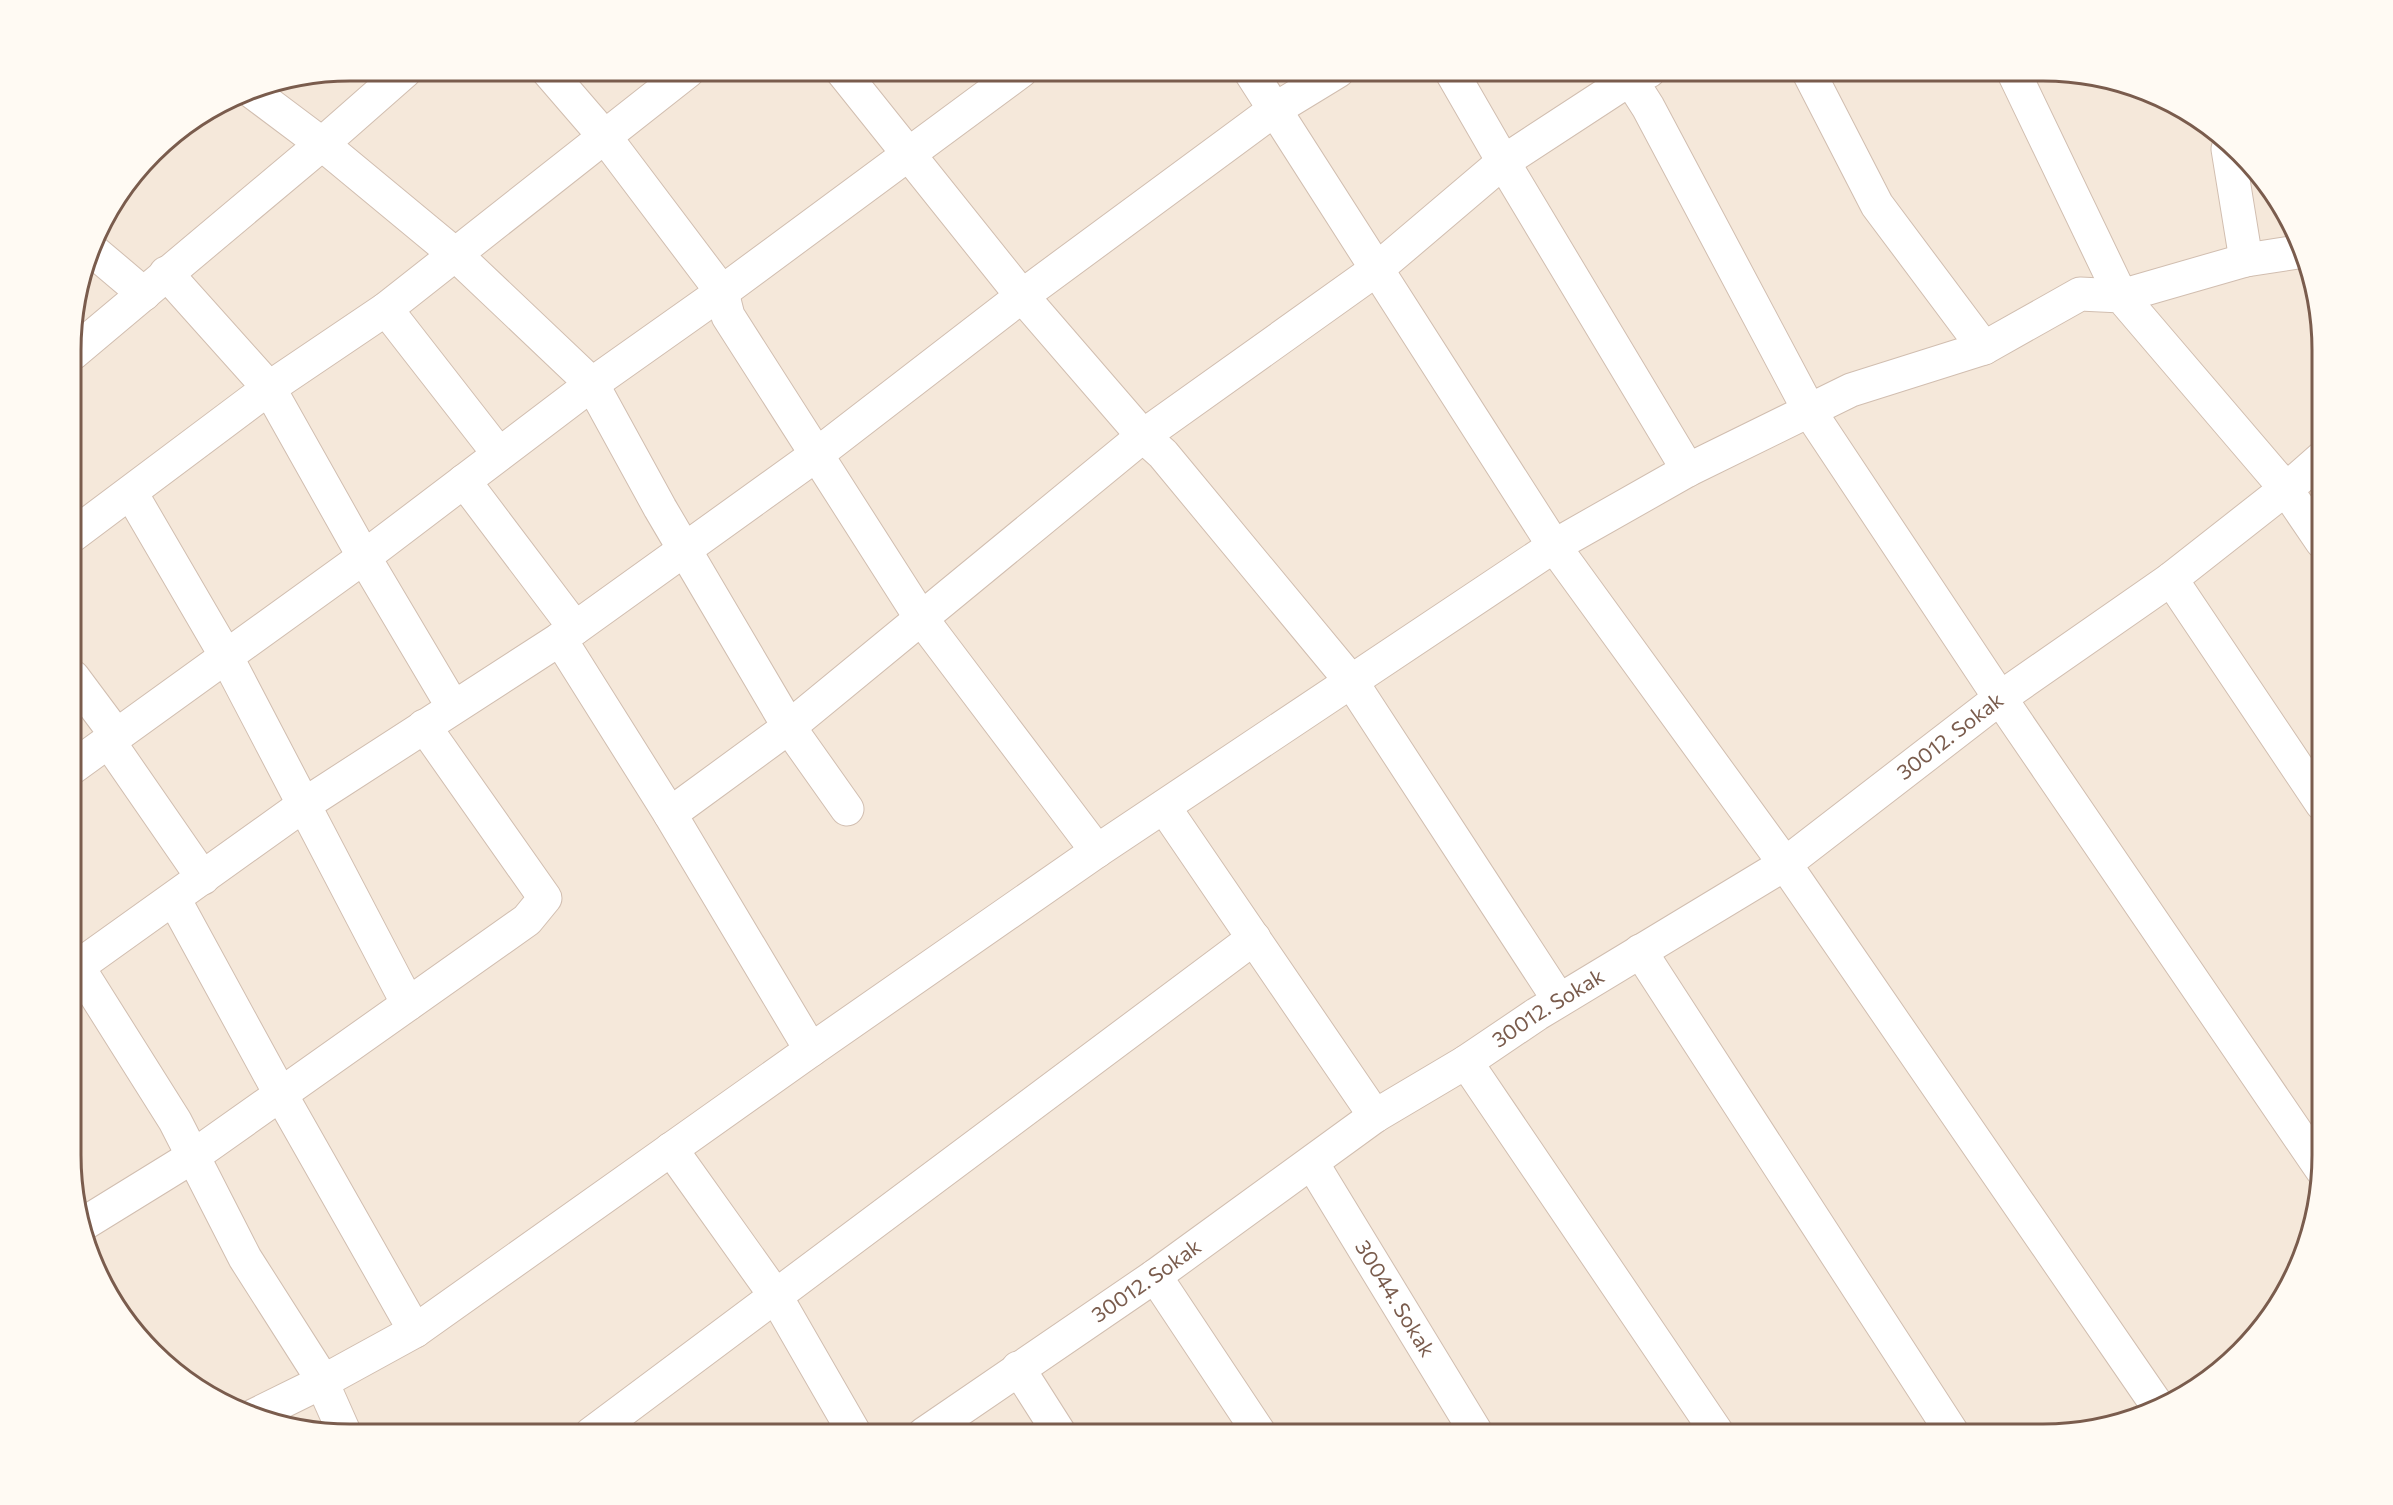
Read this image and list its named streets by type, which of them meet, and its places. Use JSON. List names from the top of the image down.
{
  "streets": {
    "street": ["30012. Sokak", "30044. Sokak"]
  },
  "crossings": [
    ["30012. Sokak", "30044. Sokak"]
  ]
}
